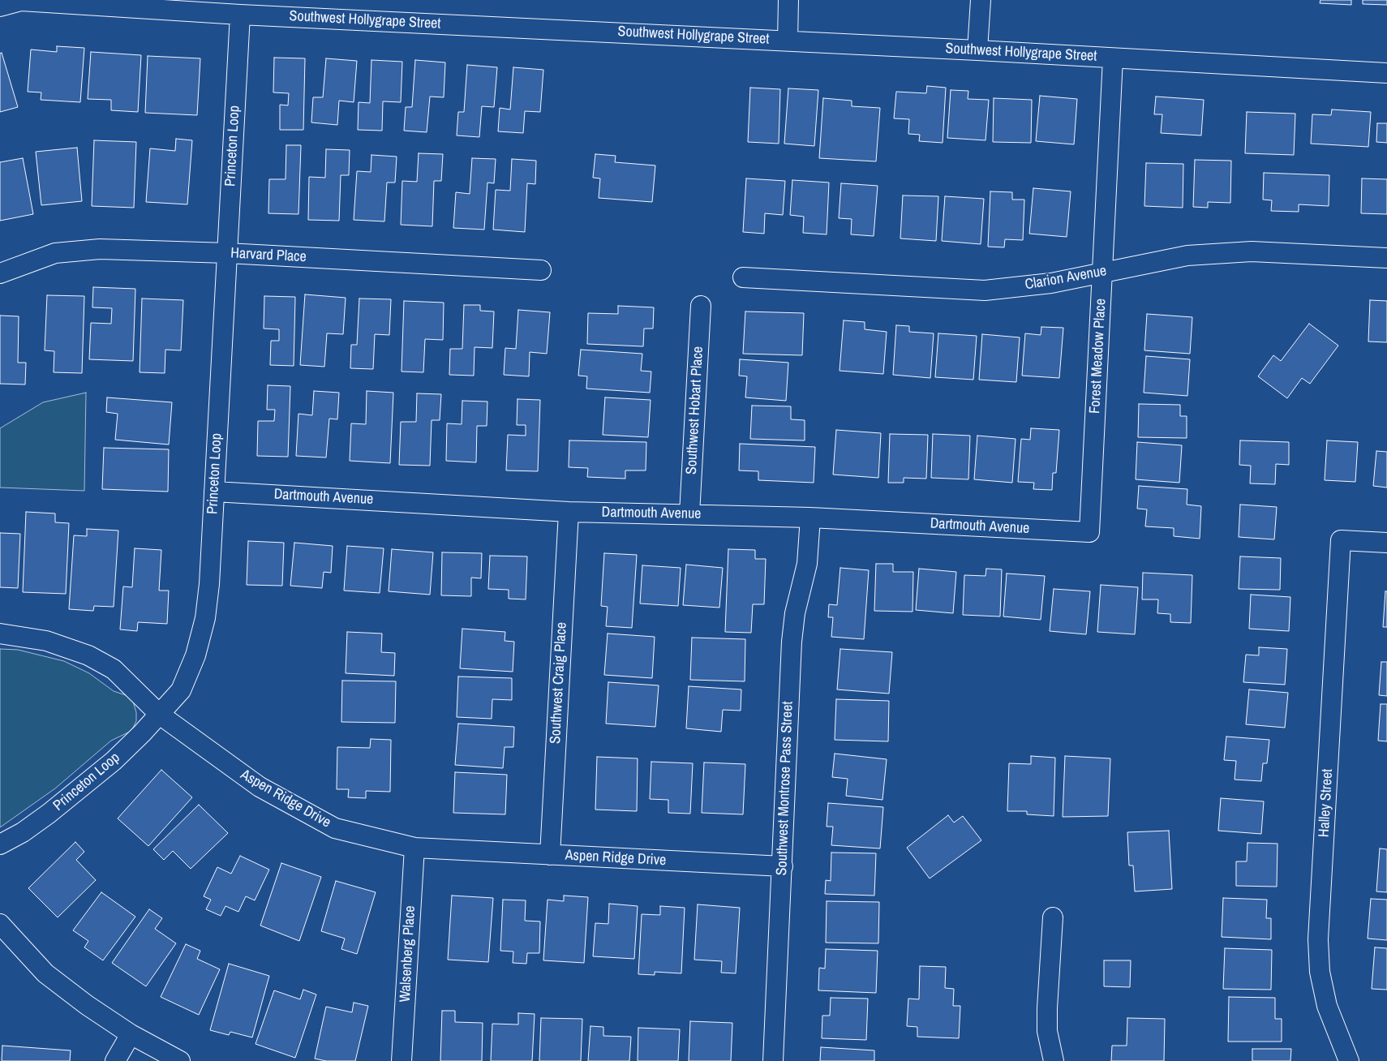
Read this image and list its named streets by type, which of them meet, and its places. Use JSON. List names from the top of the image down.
{
  "streets": {
    "street": [
      "Southwest Hollygrape Street",
      "Princeton Loop",
      "Harvard Place",
      "Clarion Avenue",
      "Forest Meadow Place",
      "Southwest Hobart Place",
      "Dartmouth Avenue",
      "Southwest Craig Place",
      "Southwest Montrose Pass Street",
      "Aspen Ridge Drive",
      "Halley Street",
      "Walsenberg Place"
    ]
  },
  "crossings": [
    ["Southwest Hollygrape Street", "Princeton Loop"],
    ["Southwest Hollygrape Street", "Forest Meadow Place"],
    ["Princeton Loop", "Harvard Place"],
    ["Princeton Loop", "Dartmouth Avenue"],
    ["Princeton Loop", "Aspen Ridge Drive"],
    ["Clarion Avenue", "Forest Meadow Place"],
    ["Forest Meadow Place", "Dartmouth Avenue"],
    ["Southwest Hobart Place", "Dartmouth Avenue"],
    ["Dartmouth Avenue", "Southwest Craig Place"],
    ["Dartmouth Avenue", "Southwest Montrose Pass Street"],
    ["Southwest Craig Place", "Aspen Ridge Drive"],
    ["Southwest Montrose Pass Street", "Aspen Ridge Drive"],
    ["Aspen Ridge Drive", "Walsenberg Place"]
  ]
}
